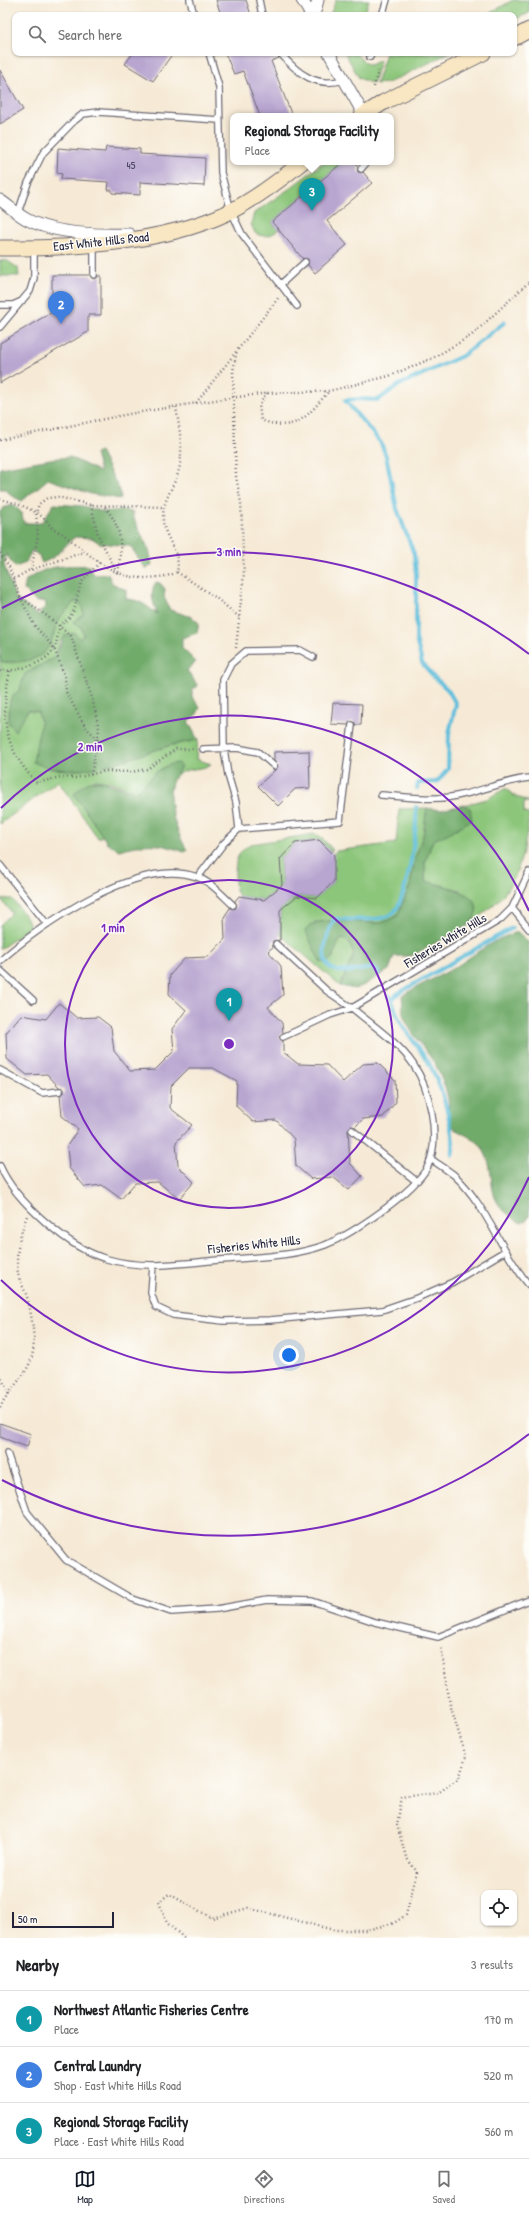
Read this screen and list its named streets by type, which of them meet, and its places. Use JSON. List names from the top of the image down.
{
  "streets": {
    "street": ["East White Hills Road"],
    "lane": ["Fisheries White Hills"]
  },
  "house_numbers": ["45"],
  "scale_bar": "50 m",
  "page": {
    "search": "Search here",
    "popup": ["Regional Storage Facility", "Place"],
    "pins": ["3", "2", "1"],
    "scale": "50 m",
    "heading": ["Nearby", "3 results"],
    "list": [
      {
        "mark": "1",
        "name": "Northwest Atlantic Fisheries Centre",
        "note": "Place",
        "value": "170 m"
      },
      {
        "mark": "2",
        "name": "Central Laundry",
        "note": "Shop · East White Hills Road",
        "value": "520 m"
      },
      {
        "mark": "3",
        "name": "Regional Storage Facility",
        "note": "Place · East White Hills Road",
        "value": "560 m"
      }
    ],
    "nav": ["Map", "Directions", "Saved"]
  },
  "rings": ["3 min", "2 min", "1 min"]
}
